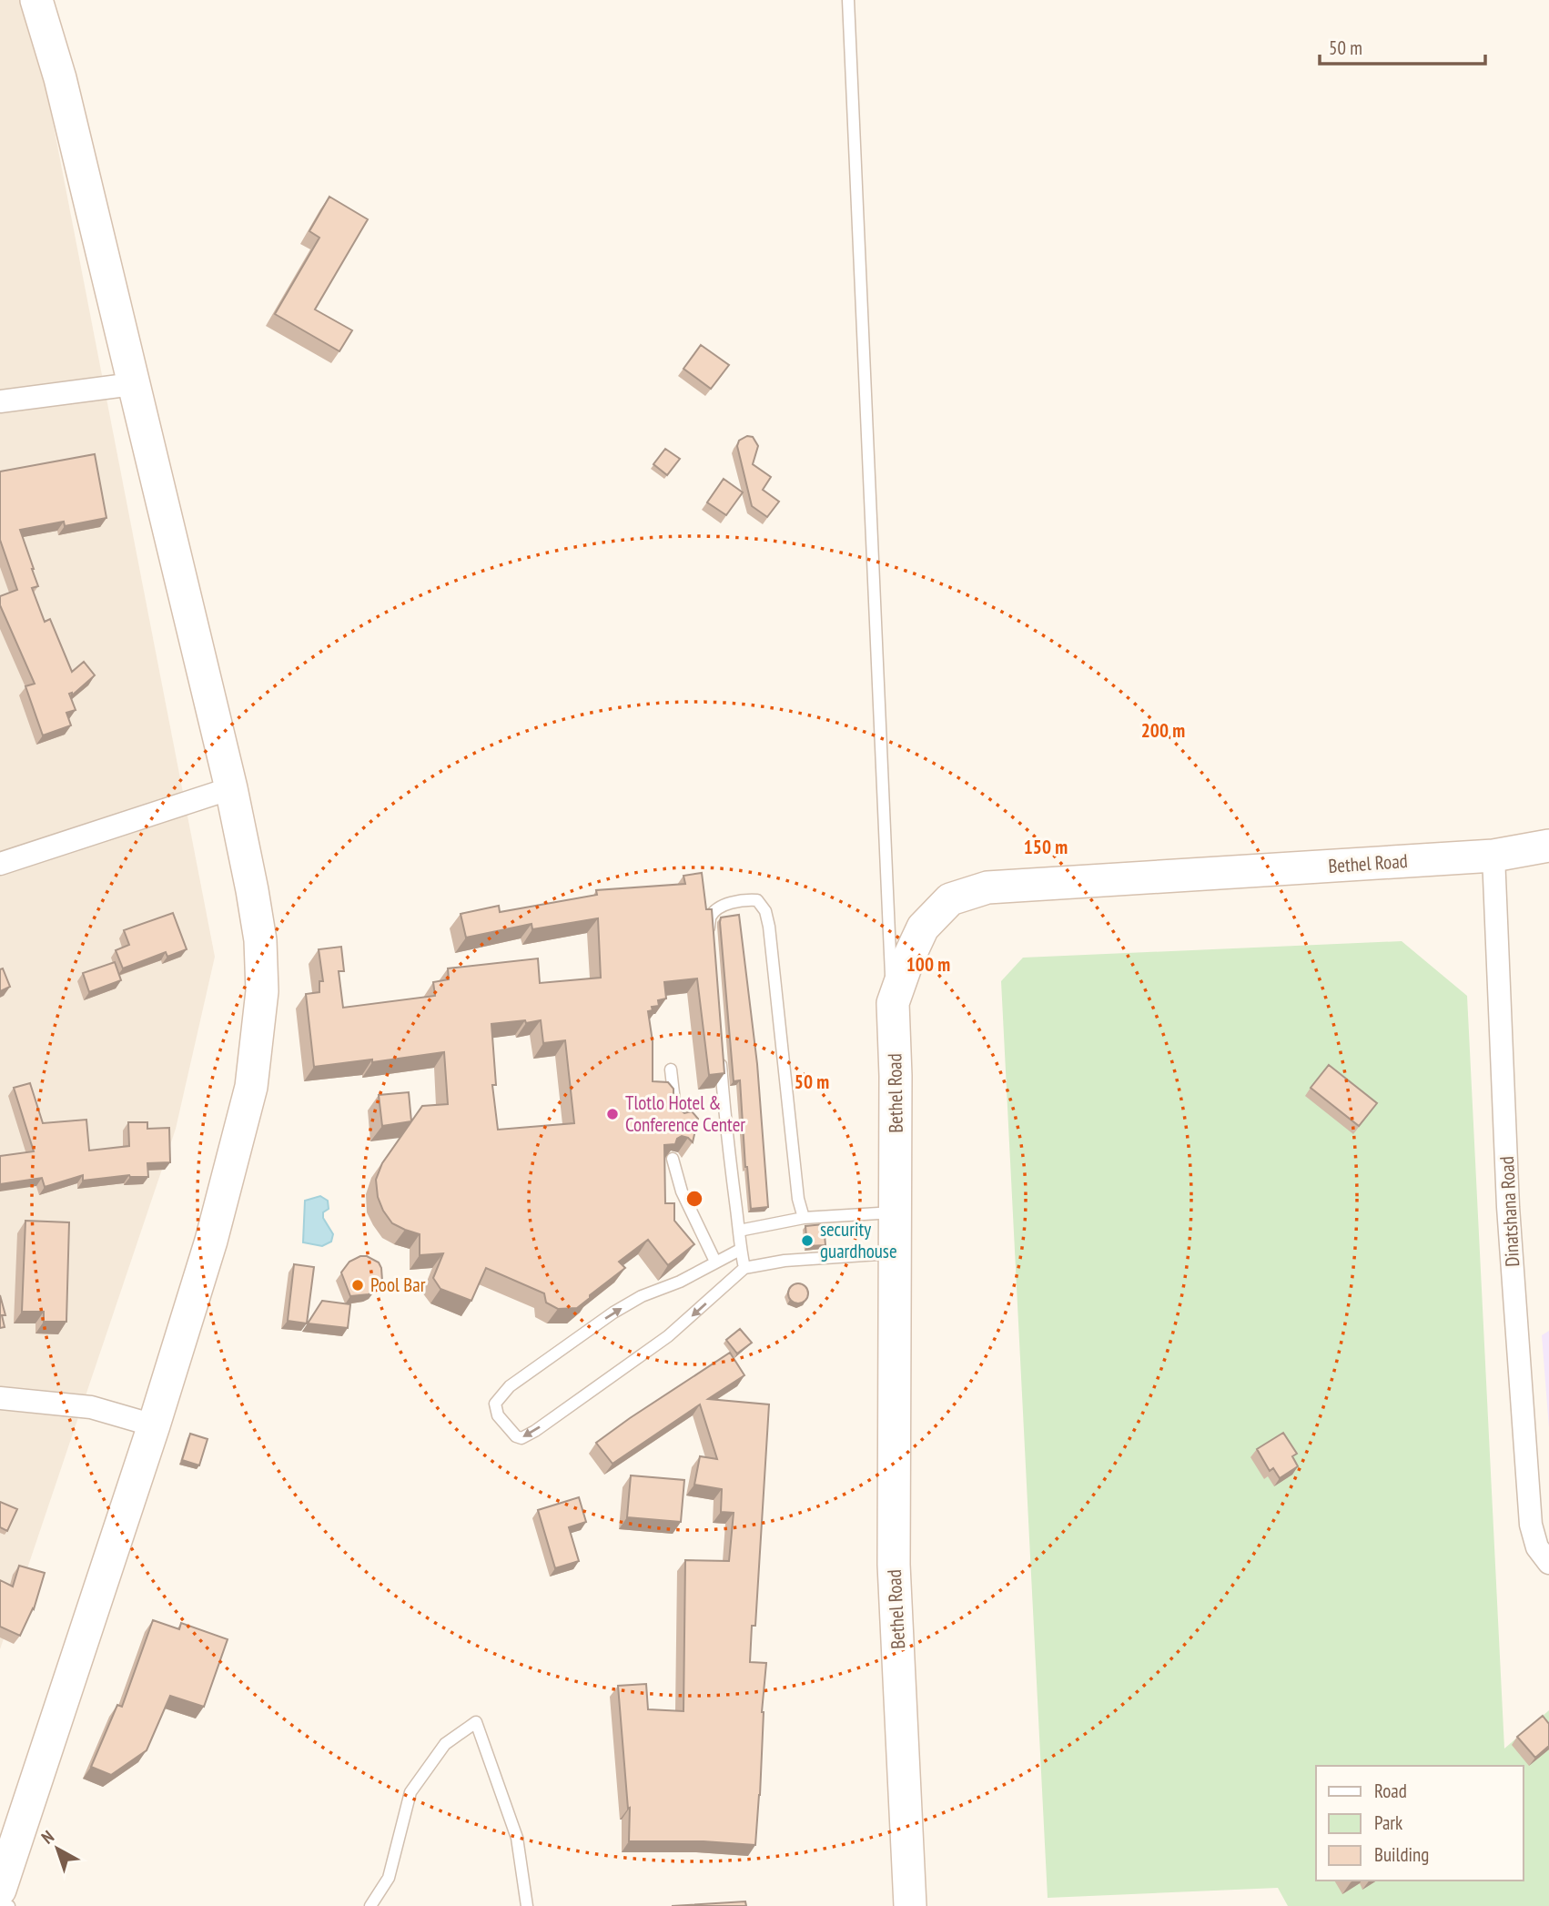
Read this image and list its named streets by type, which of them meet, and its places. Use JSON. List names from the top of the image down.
{
  "streets": {
    "street": ["Bethel Road", "Dinatshana Road"]
  },
  "crossings": [
    ["Bethel Road", "Dinatshana Road"]
  ],
  "places": ["Tlotlo Hotel & Conference Center", "security guardhouse", "Pool Bar"],
  "legend": ["Road", "Park", "Building"],
  "scale_bar": "50 m",
  "north": "top left",
  "rings": [
    "200 m",
    "150 m",
    "100 m",
    "50 m"
  ]
}
